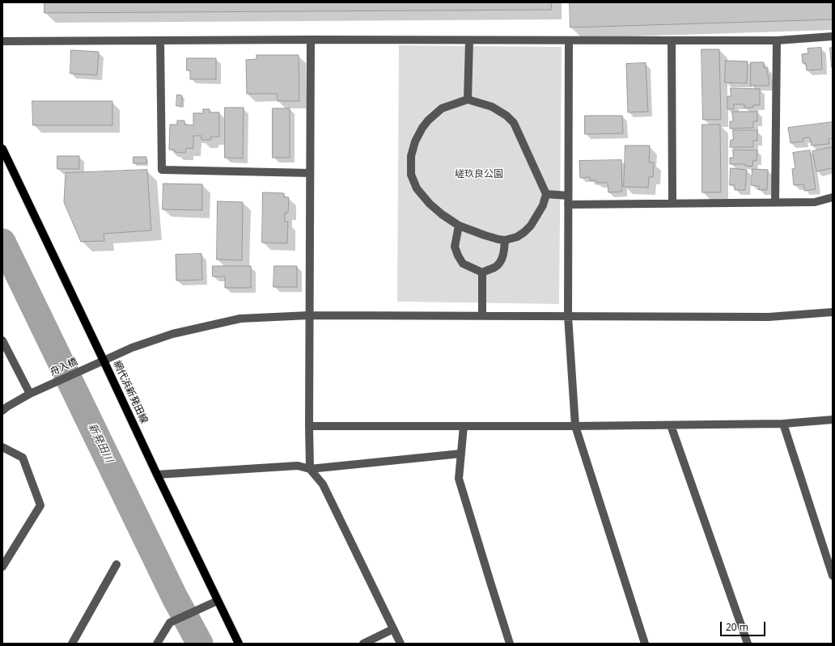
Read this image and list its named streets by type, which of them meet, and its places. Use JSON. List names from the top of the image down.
{
  "streets": {
    "main road": ["網代浜新発田線"],
    "street": ["舟入橋"]
  },
  "crossings": [
    ["舟入橋", "網代浜新発田線"]
  ],
  "water": ["新発田川"],
  "parks": ["嵯玖良公園"],
  "scale_bar": "20 m"
}
